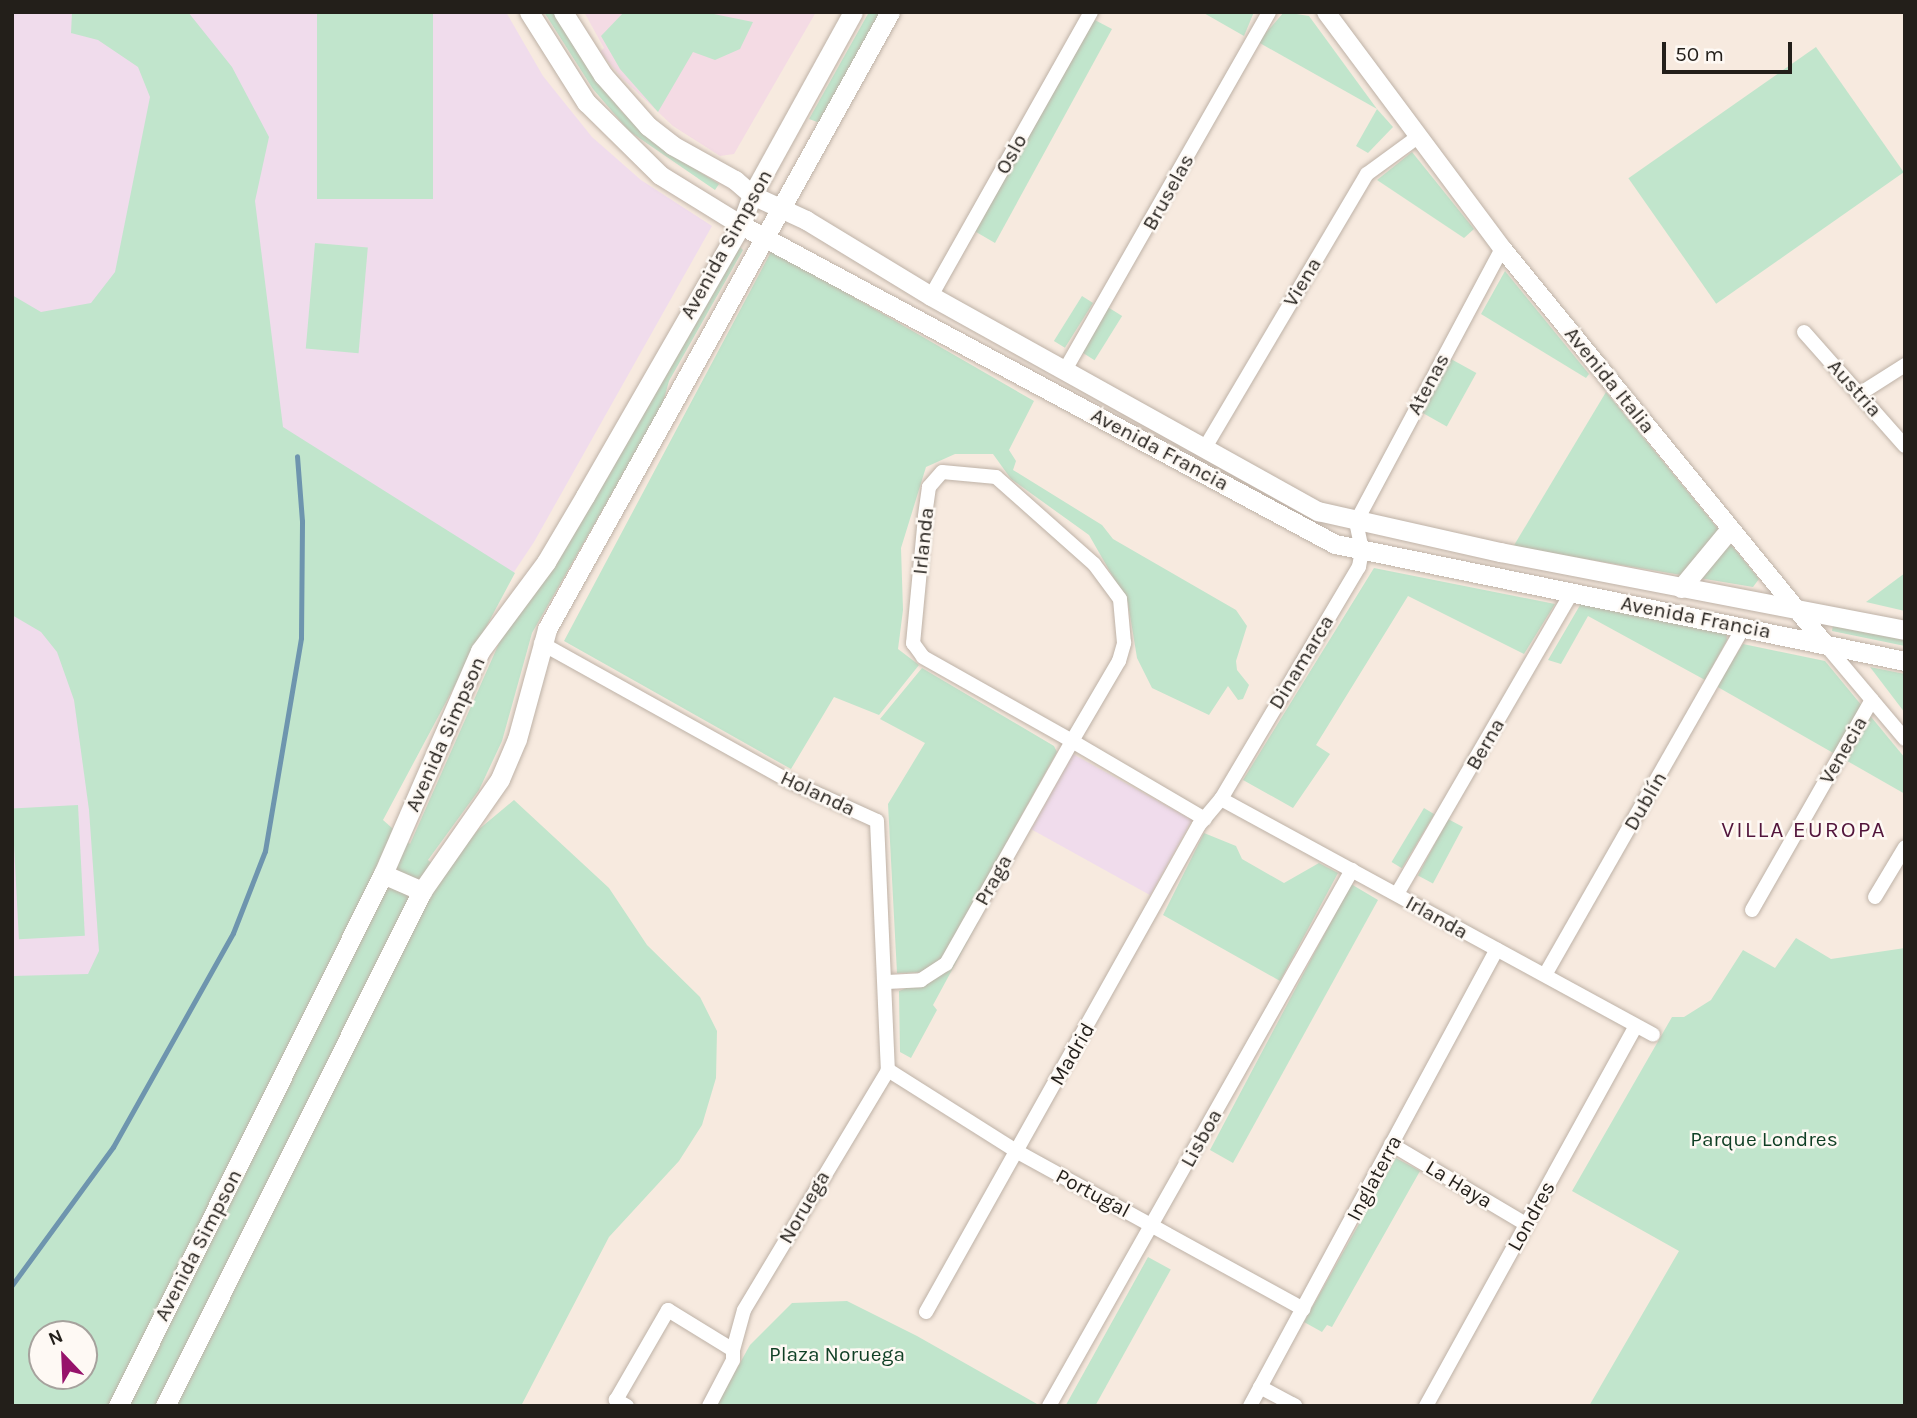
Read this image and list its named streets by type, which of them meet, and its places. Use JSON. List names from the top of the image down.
{
  "streets": {
    "main road": ["Avenida Simpson", "Avenida Francia"],
    "street": [
      "Oslo",
      "Bruselas",
      "Viena",
      "Avenida Italia",
      "Atenas",
      "Austria",
      "Irlanda",
      "Dinamarca",
      "Berna",
      "Venecia",
      "Holanda",
      "Dublín",
      "Praga",
      "Madrid",
      "Lisboa",
      "Inglaterra",
      "La Haya",
      "Portugal",
      "Noruega",
      "Londres"
    ]
  },
  "crossings": [
    ["Oslo", "Avenida Francia"],
    ["Bruselas", "Avenida Francia"],
    ["Avenida Simpson", "Avenida Francia"],
    ["Avenida Simpson", "Holanda"],
    ["Viena", "Avenida Italia"],
    ["Viena", "Avenida Francia"],
    ["Avenida Italia", "Atenas"],
    ["Avenida Italia", "Avenida Francia"],
    ["Avenida Italia", "Venecia"],
    ["Atenas", "Avenida Francia"],
    ["Avenida Francia", "Dinamarca"],
    ["Avenida Francia", "Berna"],
    ["Avenida Francia", "Dublín"],
    ["Irlanda", "Dinamarca"],
    ["Irlanda", "Berna"],
    ["Irlanda", "Dublín"],
    ["Irlanda", "Praga"],
    ["Irlanda", "Madrid"],
    ["Irlanda", "Lisboa"],
    ["Irlanda", "Inglaterra"],
    ["Irlanda", "Londres"],
    ["Dinamarca", "Madrid"],
    ["Holanda", "Praga"],
    ["Holanda", "Portugal"],
    ["Holanda", "Noruega"],
    ["Madrid", "Portugal"],
    ["Lisboa", "Portugal"],
    ["Inglaterra", "La Haya"],
    ["Inglaterra", "Portugal"],
    ["La Haya", "Londres"],
    ["Portugal", "Noruega"]
  ],
  "districts": ["VILLA EUROPA"],
  "parks": ["Parque Londres", "Plaza Noruega"],
  "scale_bar": "50 m",
  "north": "top left"
}
